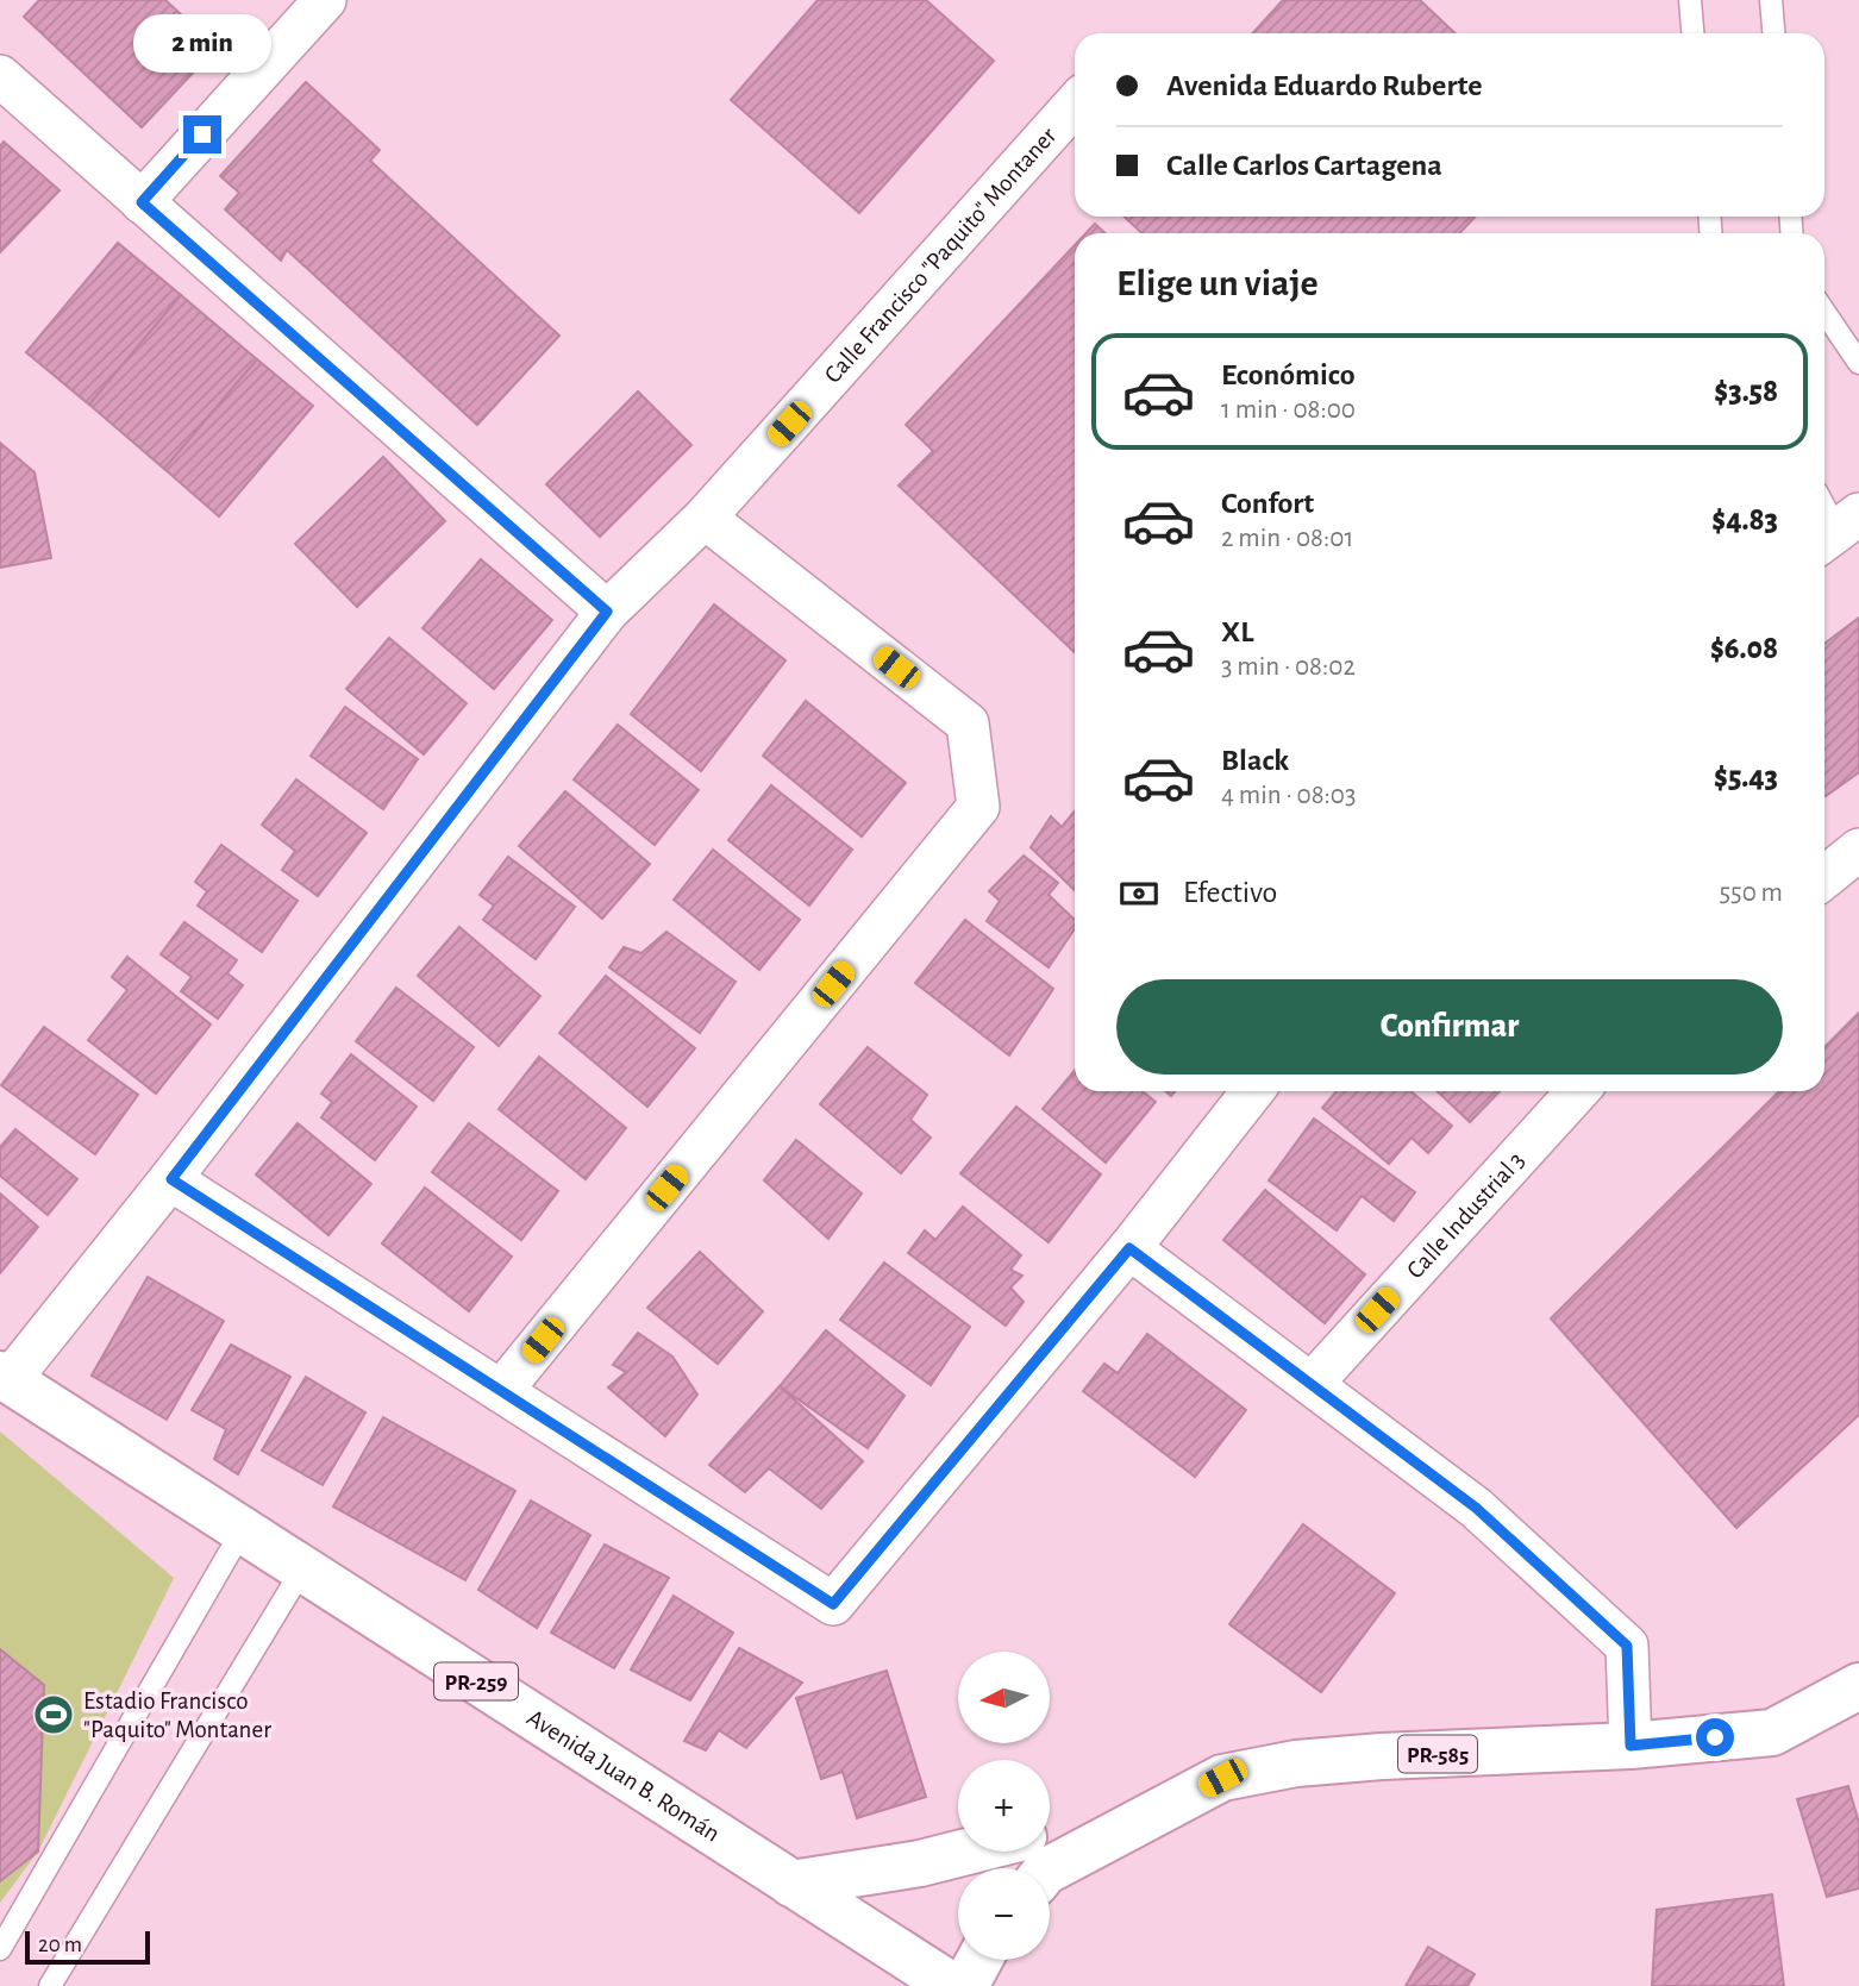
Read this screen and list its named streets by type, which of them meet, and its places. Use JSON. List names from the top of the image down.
{
  "streets": {
    "main road": ["PR-259", "PR-585", "Avenida Juan B. Román"],
    "street": ["Calle Francisco \"Paquito\" Montaner", "Calle Industrial 3"]
  },
  "crossings": [
    ["Calle Francisco \"Paquito\" Montaner", "Avenida Juan B. Román"]
  ],
  "places": {
    "sports": ["Estadio Francisco \"Paquito\" Montaner"]
  },
  "scale_bar": "20 m",
  "north": "left",
  "page": {
    "bubble": "2 min",
    "banner": ["Avenida Eduardo Ruberte", "Calle Carlos Cartagena"],
    "heading": "Elige un viaje",
    "list": [
      {
        "name": "Económico",
        "note": "1 min · 08:00",
        "value": "$3.58"
      },
      {
        "name": "Confort",
        "note": "2 min · 08:01",
        "value": "$4.83"
      },
      {
        "name": "XL",
        "note": "3 min · 08:02",
        "value": "$6.08"
      },
      {
        "name": "Black",
        "note": "4 min · 08:03",
        "value": "$5.43"
      }
    ],
    "pay": ["Efectivo", "550 m"],
    "buttons": "Confirmar",
    "map_buttons": ["+", "−"],
    "scale": "20 m"
  }
}
